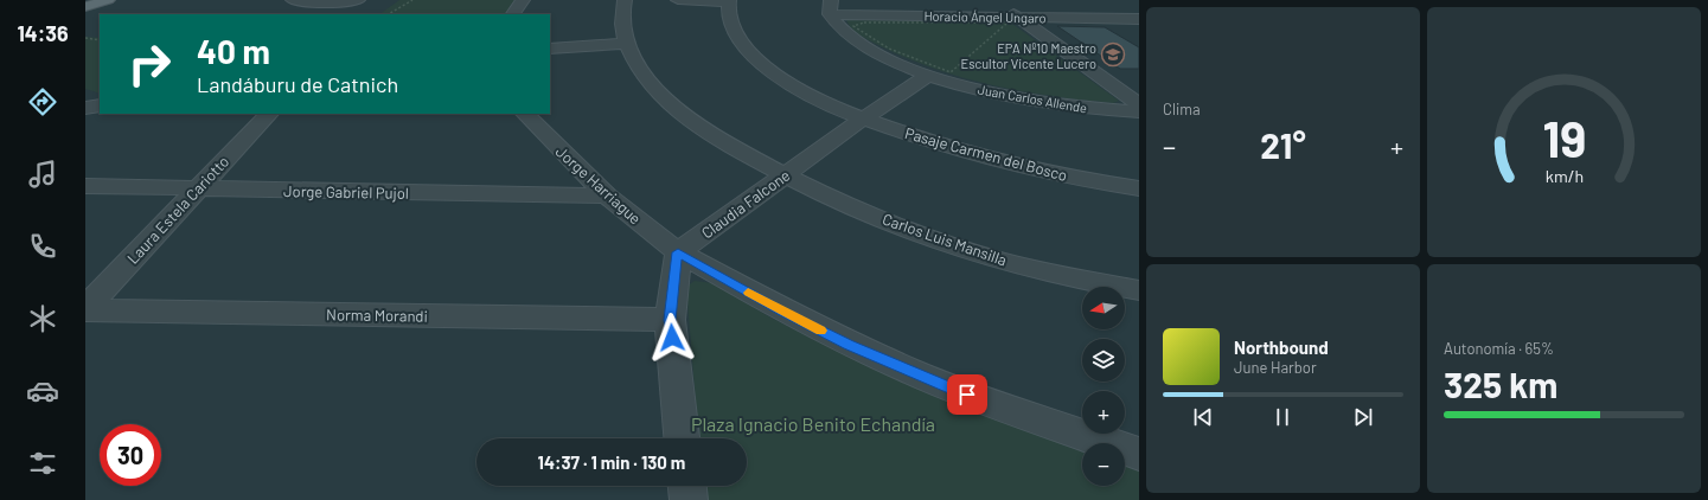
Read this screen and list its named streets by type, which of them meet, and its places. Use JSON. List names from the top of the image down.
{
  "streets": {
    "street": [
      "Horacio Ángel Ungaro",
      "Juan Carlos Allende",
      "Pasaje Carmen del Bosco",
      "Jorge Harriague",
      "Jorge Gabriel Pujol",
      "Claudia Falcone",
      "Laura Estela Cariotto",
      "Carlos Luis Mansilla",
      "Norma Morandi"
    ]
  },
  "crossings": [
    ["Horacio Ángel Ungaro", "Juan Carlos Allende"],
    ["Juan Carlos Allende", "Claudia Falcone"],
    ["Pasaje Carmen del Bosco", "Claudia Falcone"],
    ["Jorge Harriague", "Jorge Gabriel Pujol"],
    ["Jorge Harriague", "Claudia Falcone"],
    ["Jorge Gabriel Pujol", "Laura Estela Cariotto"],
    ["Claudia Falcone", "Carlos Luis Mansilla"],
    ["Laura Estela Cariotto", "Norma Morandi"]
  ],
  "parks": ["Plaza Ignacio Benito Echandía"],
  "places": {
    "school or university": ["EPA Nº10 Maestro Escultor Vicente Lucero"]
  },
  "north": "left",
  "page": {
    "tabs": "14:36",
    "tile": [
      "Clima",
      ["Autonomía · 65%", "325 km"]
    ],
    "turn": ["40 m", "Landáburu de Catnich"],
    "heat": ["−", "21°", "+"],
    "map_buttons": ["+", "−"],
    "song": ["Northbound", "June Harbor"],
    "limit": "30",
    "trip": "14:37 · 1 min · 130 m",
    "gauge": ["19", "km/h"]
  }
}
